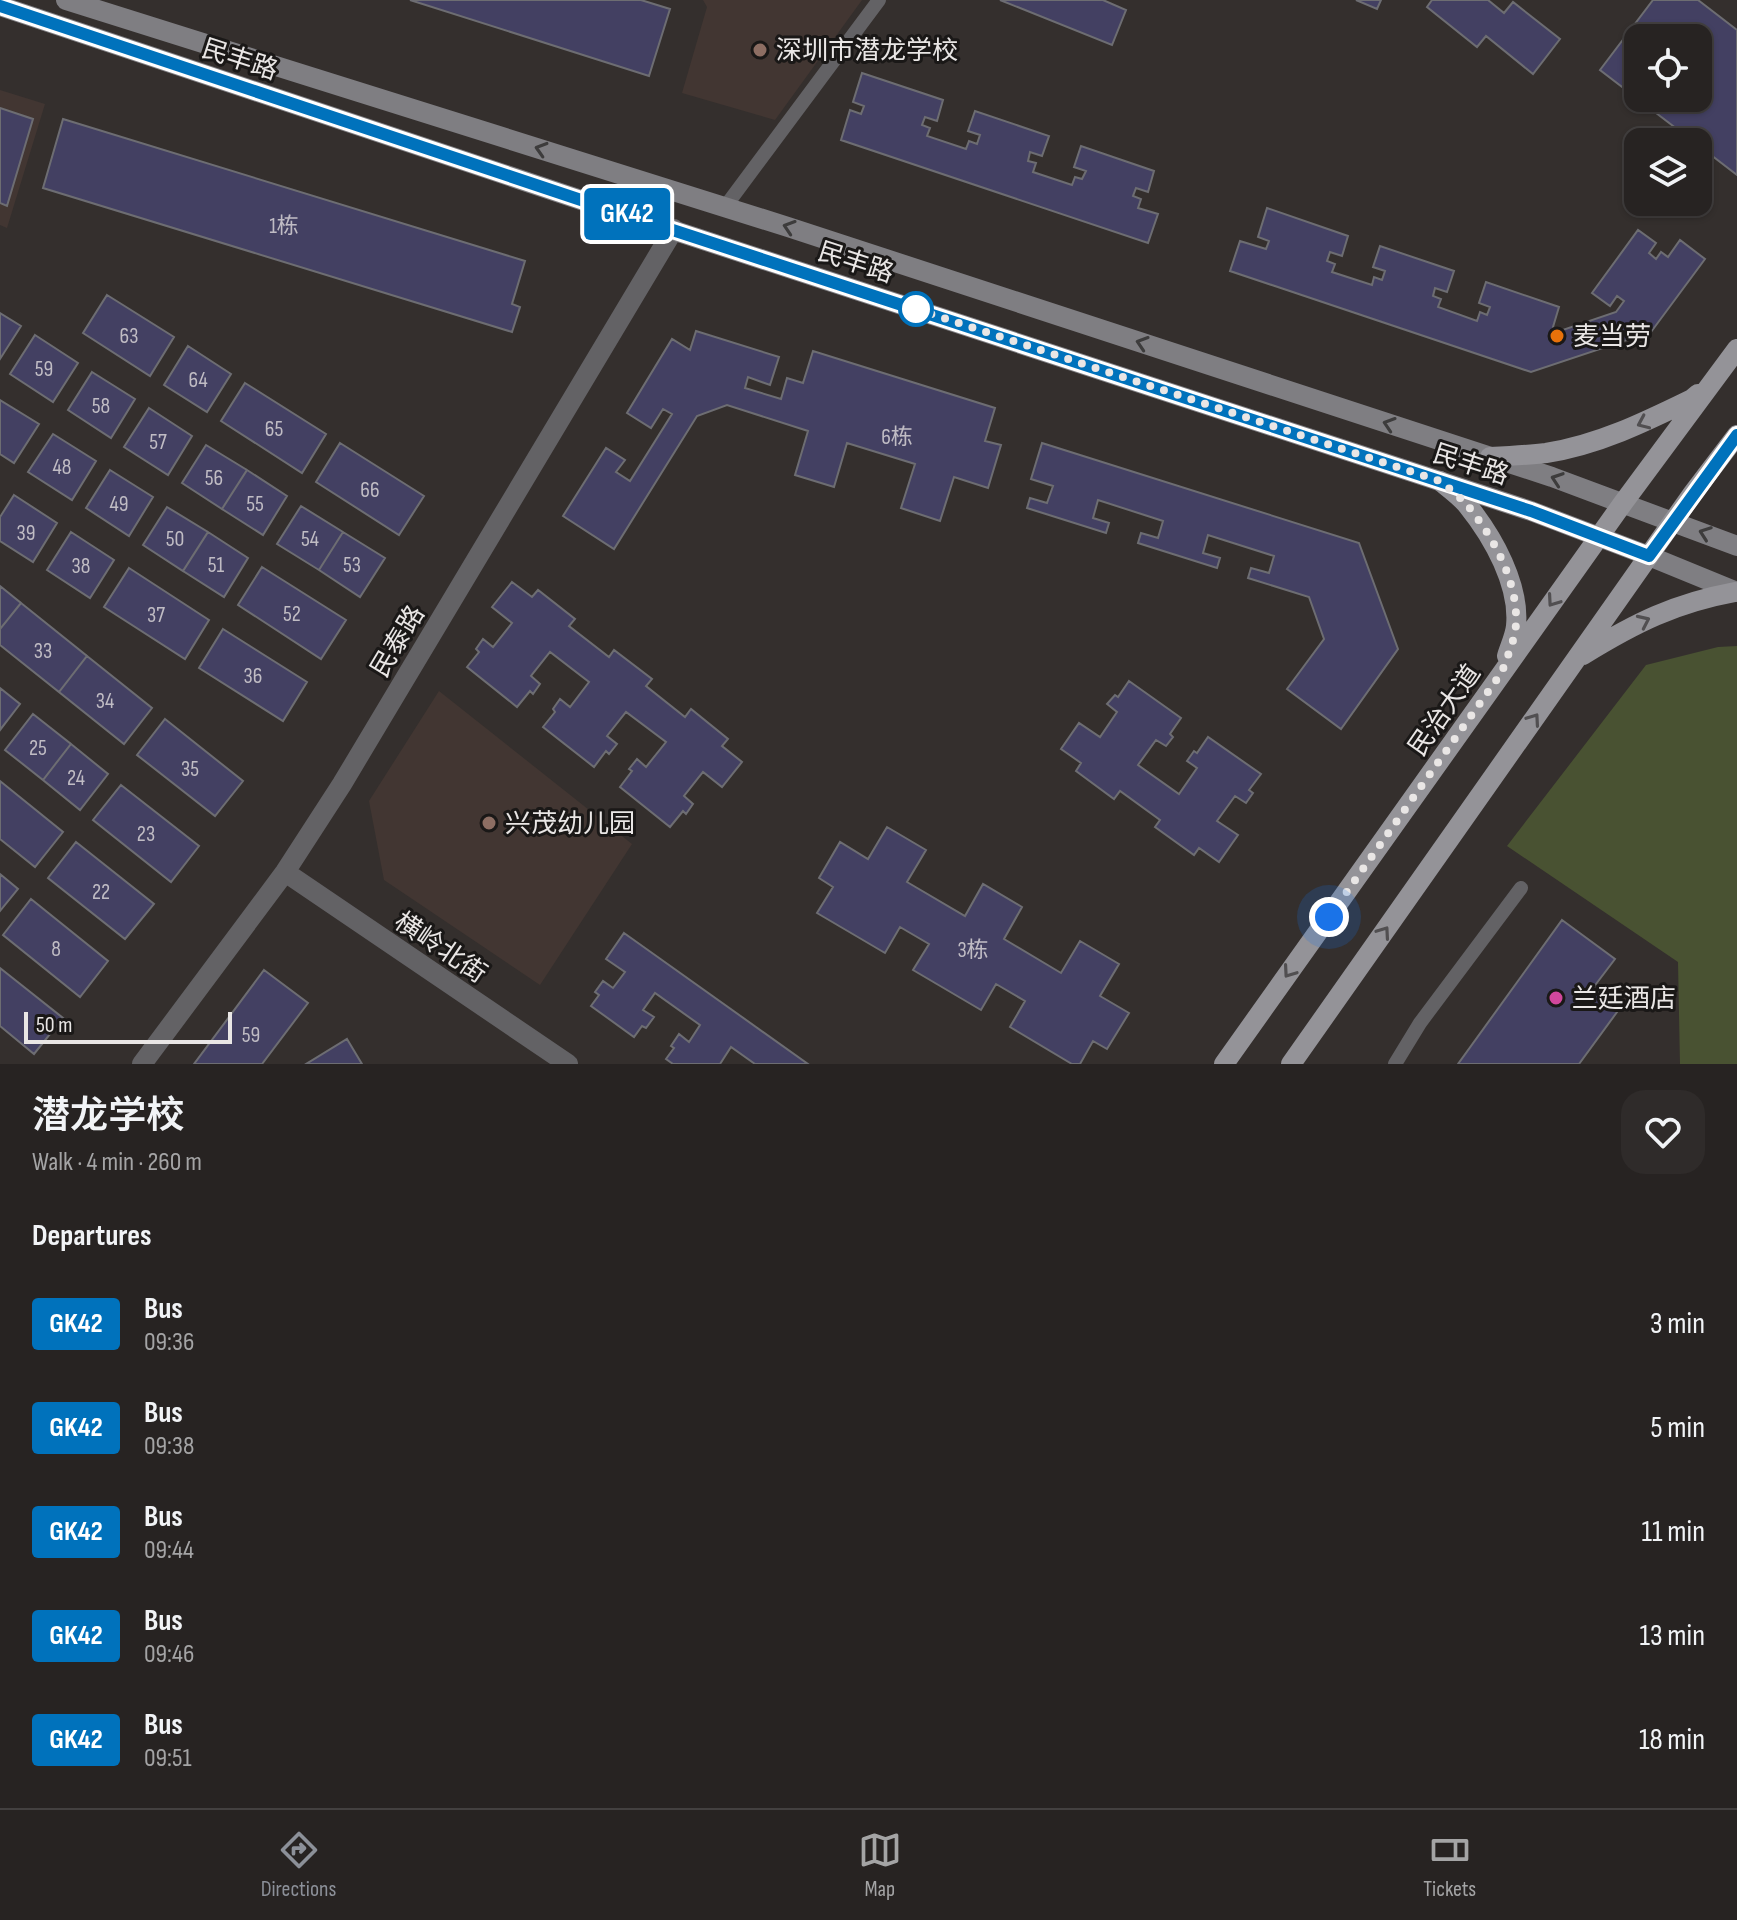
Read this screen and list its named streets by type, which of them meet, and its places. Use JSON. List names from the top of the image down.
{
  "streets": {
    "main road": ["民丰路", "民治大道"],
    "street": ["民泰路", "横岭北街"]
  },
  "crossings": [
    ["民丰路", "民泰路"],
    ["民丰路", "民治大道"],
    ["民泰路", "横岭北街"]
  ],
  "places": [
    "深圳市潜龙学校",
    "麦当劳",
    "兴茂幼儿园",
    "兰廷酒店"
  ],
  "lines": ["bus line GK42"],
  "house_numbers": [
    "1栋",
    "63",
    "59",
    "64",
    "58",
    "65",
    "6栋",
    "57",
    "48",
    "56",
    "66",
    "49",
    "55",
    "39",
    "50",
    "54",
    "51",
    "53",
    "38",
    "52",
    "37",
    "33",
    "36",
    "34",
    "25",
    "35",
    "24",
    "23",
    "22",
    "8",
    "3栋",
    "59"
  ],
  "scale_bar": "50 m",
  "page": {
    "on_map": "GK42",
    "scale": "50 m",
    "heading": [
      ["潜龙学校", "Walk · 4 min · 260 m"],
      "Departures"
    ],
    "list": [
      {
        "mark": "GK42",
        "name": "Bus",
        "note": "09:36",
        "value": "3 min"
      },
      {
        "mark": "GK42",
        "name": "Bus",
        "note": "09:38",
        "value": "5 min"
      },
      {
        "mark": "GK42",
        "name": "Bus",
        "note": "09:44",
        "value": "11 min"
      },
      {
        "mark": "GK42",
        "name": "Bus",
        "note": "09:46",
        "value": "13 min"
      },
      {
        "mark": "GK42",
        "name": "Bus",
        "note": "09:51",
        "value": "18 min"
      }
    ],
    "tabs": ["Directions", "Map", "Tickets"]
  }
}
